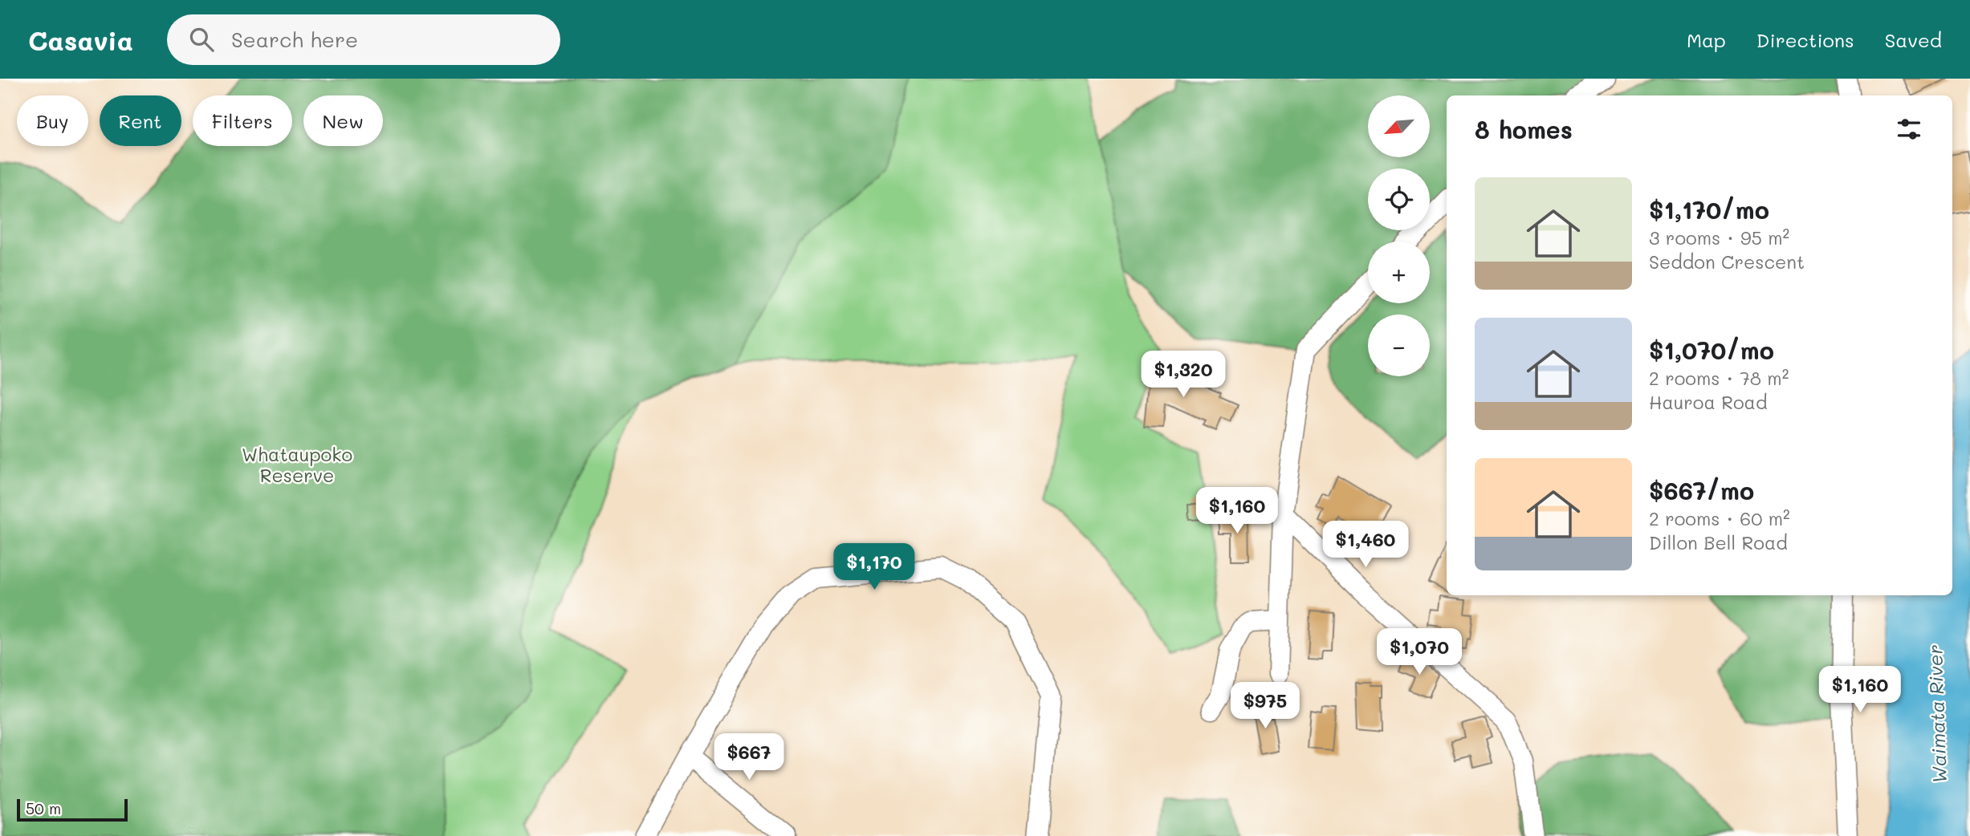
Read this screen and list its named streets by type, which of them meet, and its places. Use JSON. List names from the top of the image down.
{
  "water": ["Waimata River"],
  "parks": ["Whataupoko Reserve"],
  "scale_bar": "50 m",
  "north": "bottom left",
  "page": {
    "header": "Casavia",
    "search": "Search here",
    "nav": ["Map", "Directions", "Saved"],
    "map_buttons": ["+", "−"],
    "chip": [
      "Buy",
      "Rent",
      "Filters",
      "New"
    ],
    "heading": "8 homes",
    "list": [
      {
        "name": "$1,170/mo",
        "note": "3 rooms · 95 m² · Seddon Crescent"
      },
      {
        "name": "$1,070/mo",
        "note": "2 rooms · 78 m² · Hauroa Road"
      },
      {
        "name": "$667/mo",
        "note": "2 rooms · 60 m² · Dillon Bell Road"
      }
    ],
    "price": [
      "$1,320",
      "$1,160",
      "$1,460",
      "$1,170",
      "$1,070",
      "$1,160",
      "$975",
      "$667"
    ],
    "scale": "50 m"
  }
}
